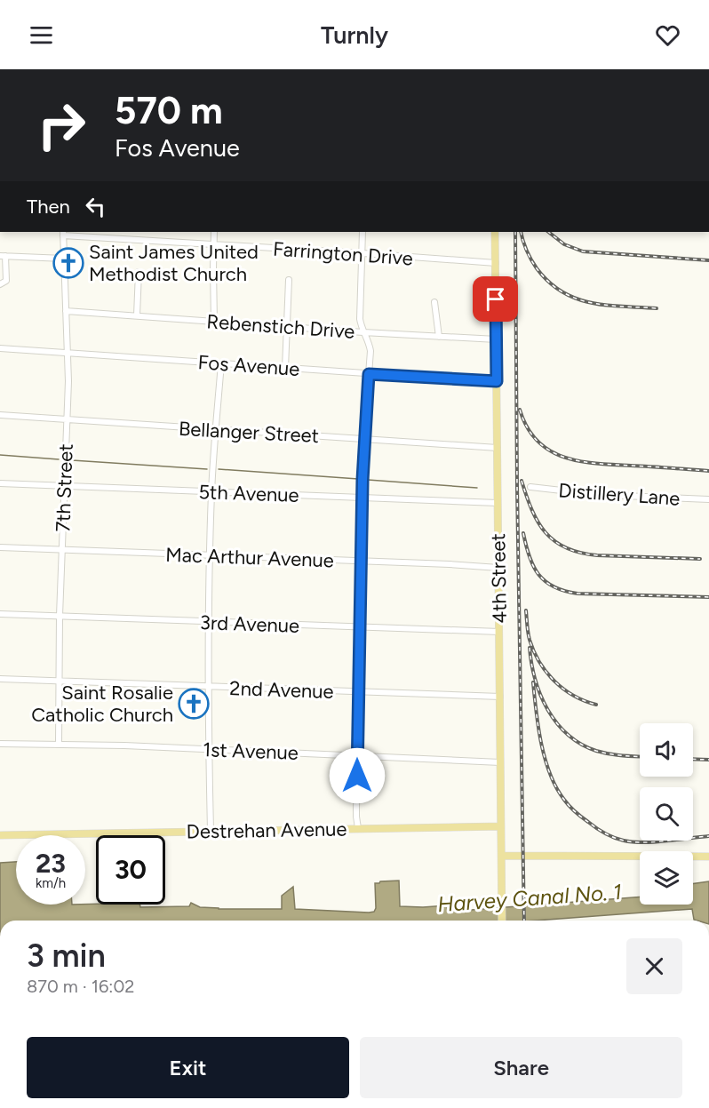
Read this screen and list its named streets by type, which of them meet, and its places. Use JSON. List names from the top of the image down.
{
  "streets": {
    "main road": ["4th Street", "Destrehan Avenue"],
    "street": [
      "Farrington Drive",
      "Rebenstich Drive",
      "Fos Avenue",
      "Bellanger Street",
      "7th Street",
      "5th Avenue",
      "Distillery Lane",
      "Mac Arthur Avenue",
      "3rd Avenue",
      "2nd Avenue",
      "1st Avenue"
    ]
  },
  "crossings": [
    ["Farrington Drive", "7th Street"],
    ["Farrington Drive", "4th Street"],
    ["Rebenstich Drive", "7th Street"],
    ["Rebenstich Drive", "4th Street"],
    ["Fos Avenue", "7th Street"],
    ["Fos Avenue", "4th Street"],
    ["Bellanger Street", "7th Street"],
    ["Bellanger Street", "4th Street"],
    ["7th Street", "5th Avenue"],
    ["7th Street", "Mac Arthur Avenue"],
    ["7th Street", "3rd Avenue"],
    ["7th Street", "2nd Avenue"],
    ["7th Street", "1st Avenue"],
    ["5th Avenue", "4th Street"],
    ["Mac Arthur Avenue", "4th Street"],
    ["4th Street", "3rd Avenue"],
    ["4th Street", "2nd Avenue"],
    ["4th Street", "1st Avenue"],
    ["4th Street", "Destrehan Avenue"]
  ],
  "water": ["Harvey Canal No. 1"],
  "places": {
    "church": ["Saint James United Methodist Church", "Saint Rosalie Catholic Church"]
  },
  "page": {
    "header": "Turnly",
    "turn": ["570 m", "Fos Avenue"],
    "then": "Then",
    "speed": "23 km/h",
    "limit": "30",
    "heading": ["3 min", "870 m · 16:02"],
    "buttons": ["Exit", "Share"]
  }
}
